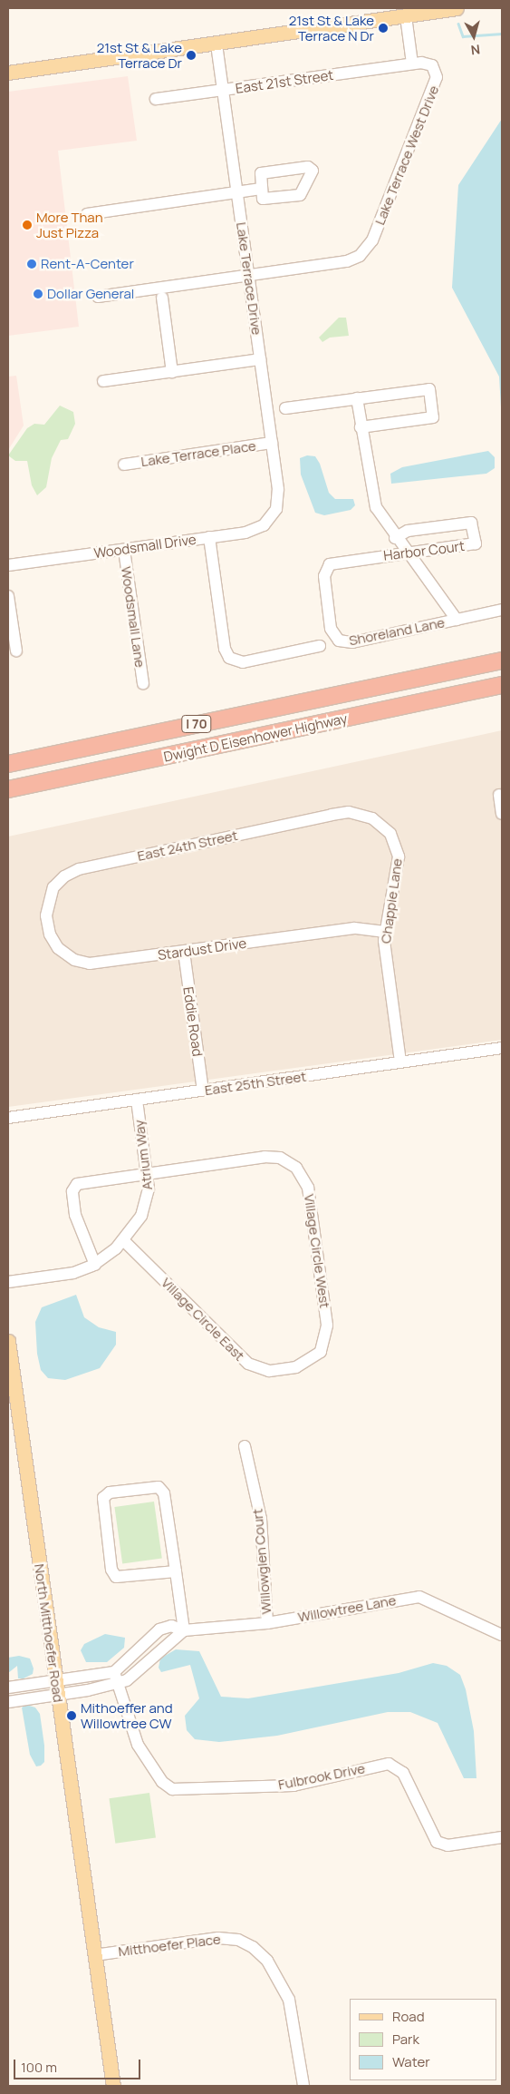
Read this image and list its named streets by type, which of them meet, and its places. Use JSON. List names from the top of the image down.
{
  "streets": {
    "highway": ["I 70", "Dwight D Eisenhower Highway"],
    "main road": ["North Mitthoefer Road"],
    "street": [
      "East 21st Street",
      "Lake Terrace West Drive",
      "Lake Terrace Drive",
      "Lake Terrace Place",
      "Woodsmall Drive",
      "Harbor Court",
      "Woodsmall Lane",
      "Shoreland Lane",
      "East 24th Street",
      "Chappie Lane",
      "Stardust Drive",
      "Eddie Road",
      "East 25th Street",
      "Atrium Way",
      "Village Circle West",
      "Village Circle East",
      "Willowglen Court",
      "Willowtree Lane",
      "Fulbrook Drive",
      "Mitthoefer Place"
    ]
  },
  "crossings": [
    ["East 21st Street", "Lake Terrace West Drive"],
    ["East 21st Street", "Lake Terrace Drive"],
    ["Lake Terrace West Drive", "Lake Terrace Drive"],
    ["Lake Terrace Drive", "Lake Terrace Place"],
    ["Lake Terrace Drive", "Woodsmall Drive"],
    ["Woodsmall Drive", "Woodsmall Lane"],
    ["Harbor Court", "Shoreland Lane"],
    ["East 24th Street", "Chappie Lane"],
    ["East 24th Street", "Stardust Drive"],
    ["Chappie Lane", "Stardust Drive"],
    ["Chappie Lane", "East 25th Street"],
    ["Stardust Drive", "Eddie Road"],
    ["Eddie Road", "East 25th Street"],
    ["East 25th Street", "Atrium Way"],
    ["Atrium Way", "Village Circle West"],
    ["Atrium Way", "Village Circle East"],
    ["Village Circle West", "Village Circle East"],
    ["Willowglen Court", "Willowtree Lane"],
    ["Willowtree Lane", "Fulbrook Drive"],
    ["North Mitthoefer Road", "Mitthoefer Place"]
  ],
  "places": [
    "21st St & Lake Terrace N Dr",
    "21st St & Lake Terrace Dr",
    "More Than Just Pizza",
    "Rent-A-Center",
    "Dollar General",
    "Mithoeffer and Willowtree CW"
  ],
  "legend": ["Road", "Park", "Water"],
  "scale_bar": "100 m",
  "north": "bottom"
}
